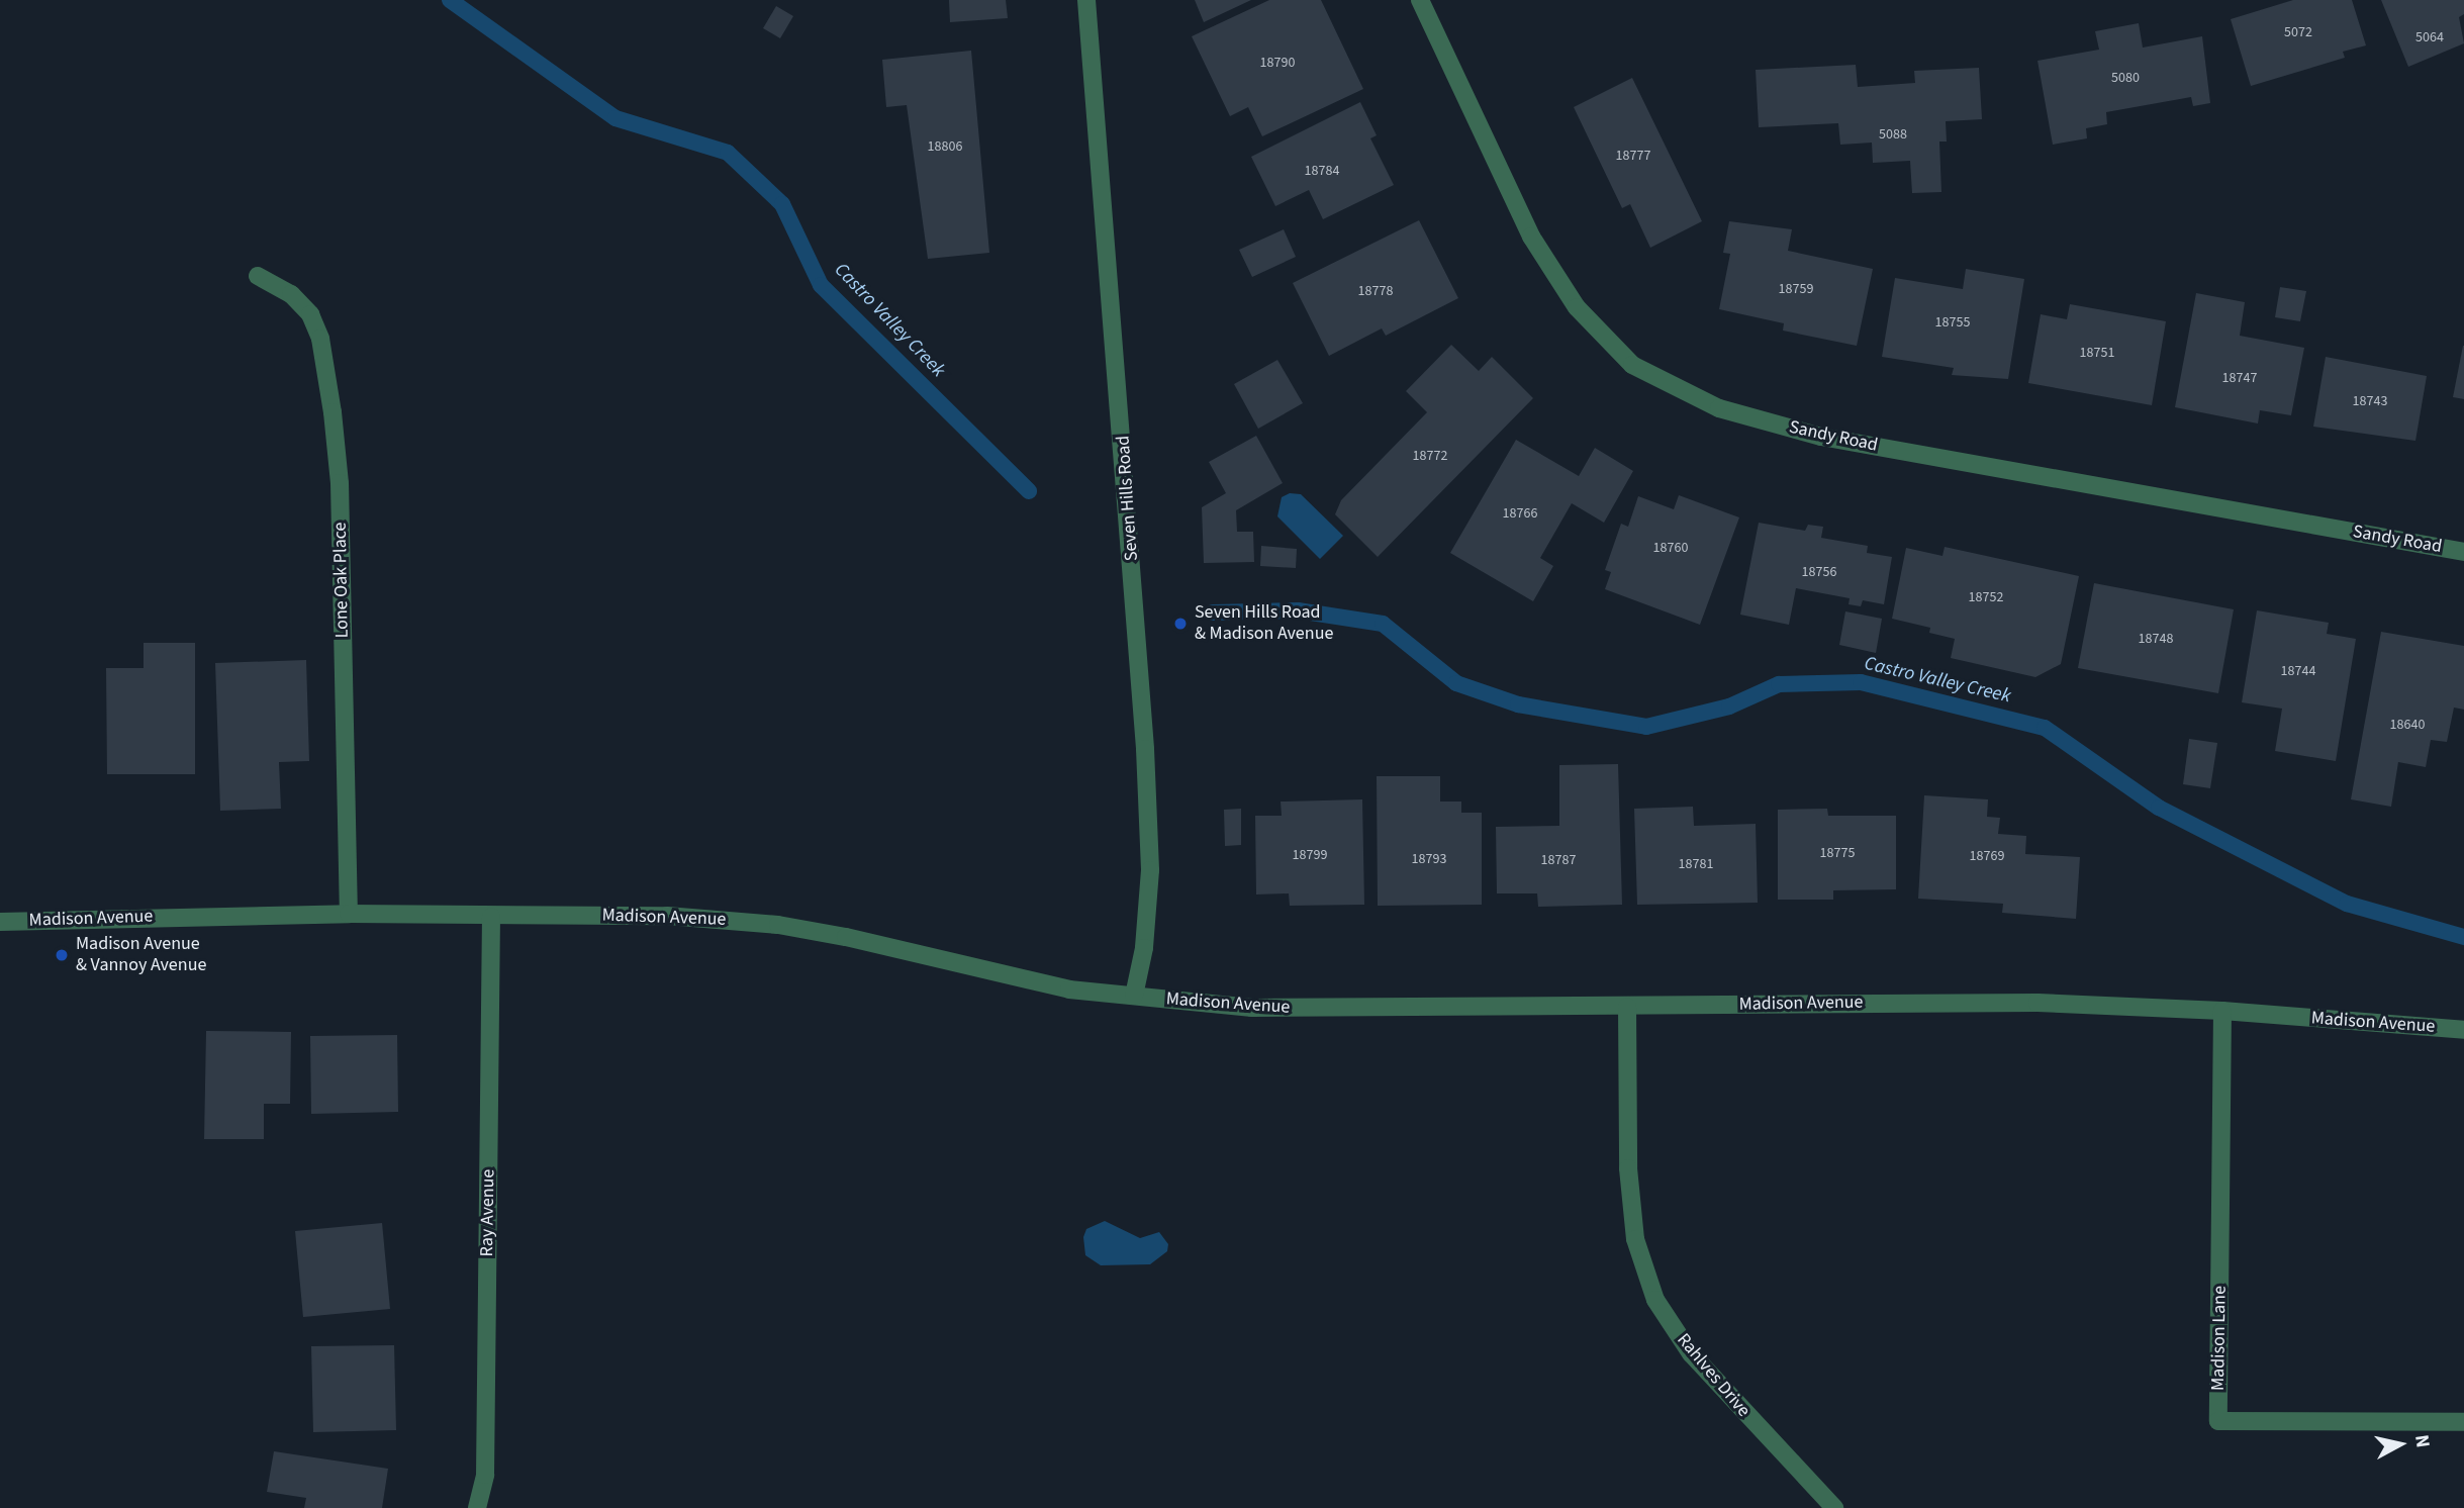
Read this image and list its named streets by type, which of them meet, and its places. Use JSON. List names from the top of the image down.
{
  "streets": {
    "street": [
      "Sandy Road",
      "Seven Hills Road",
      "Lone Oak Place",
      "Madison Avenue",
      "Ray Avenue",
      "Madison Lane",
      "Rahlves Drive"
    ]
  },
  "crossings": [
    ["Seven Hills Road", "Madison Avenue"],
    ["Lone Oak Place", "Madison Avenue"],
    ["Madison Avenue", "Ray Avenue"],
    ["Madison Avenue", "Madison Lane"],
    ["Madison Avenue", "Rahlves Drive"]
  ],
  "water": ["Castro Valley Creek"],
  "places": ["Seven Hills Road & Madison Avenue", "Madison Avenue & Vannoy Avenue"],
  "house_numbers": [
    "5072",
    "5064",
    "18790",
    "5080",
    "5088",
    "18806",
    "18777",
    "18784",
    "18759",
    "18778",
    "18755",
    "18751",
    "18747",
    "18743",
    "18772",
    "18766",
    "18760",
    "18756",
    "18752",
    "18748",
    "18744",
    "18640",
    "18775",
    "18799",
    "18769",
    "18793",
    "18787",
    "18781"
  ],
  "north": "right"
}
